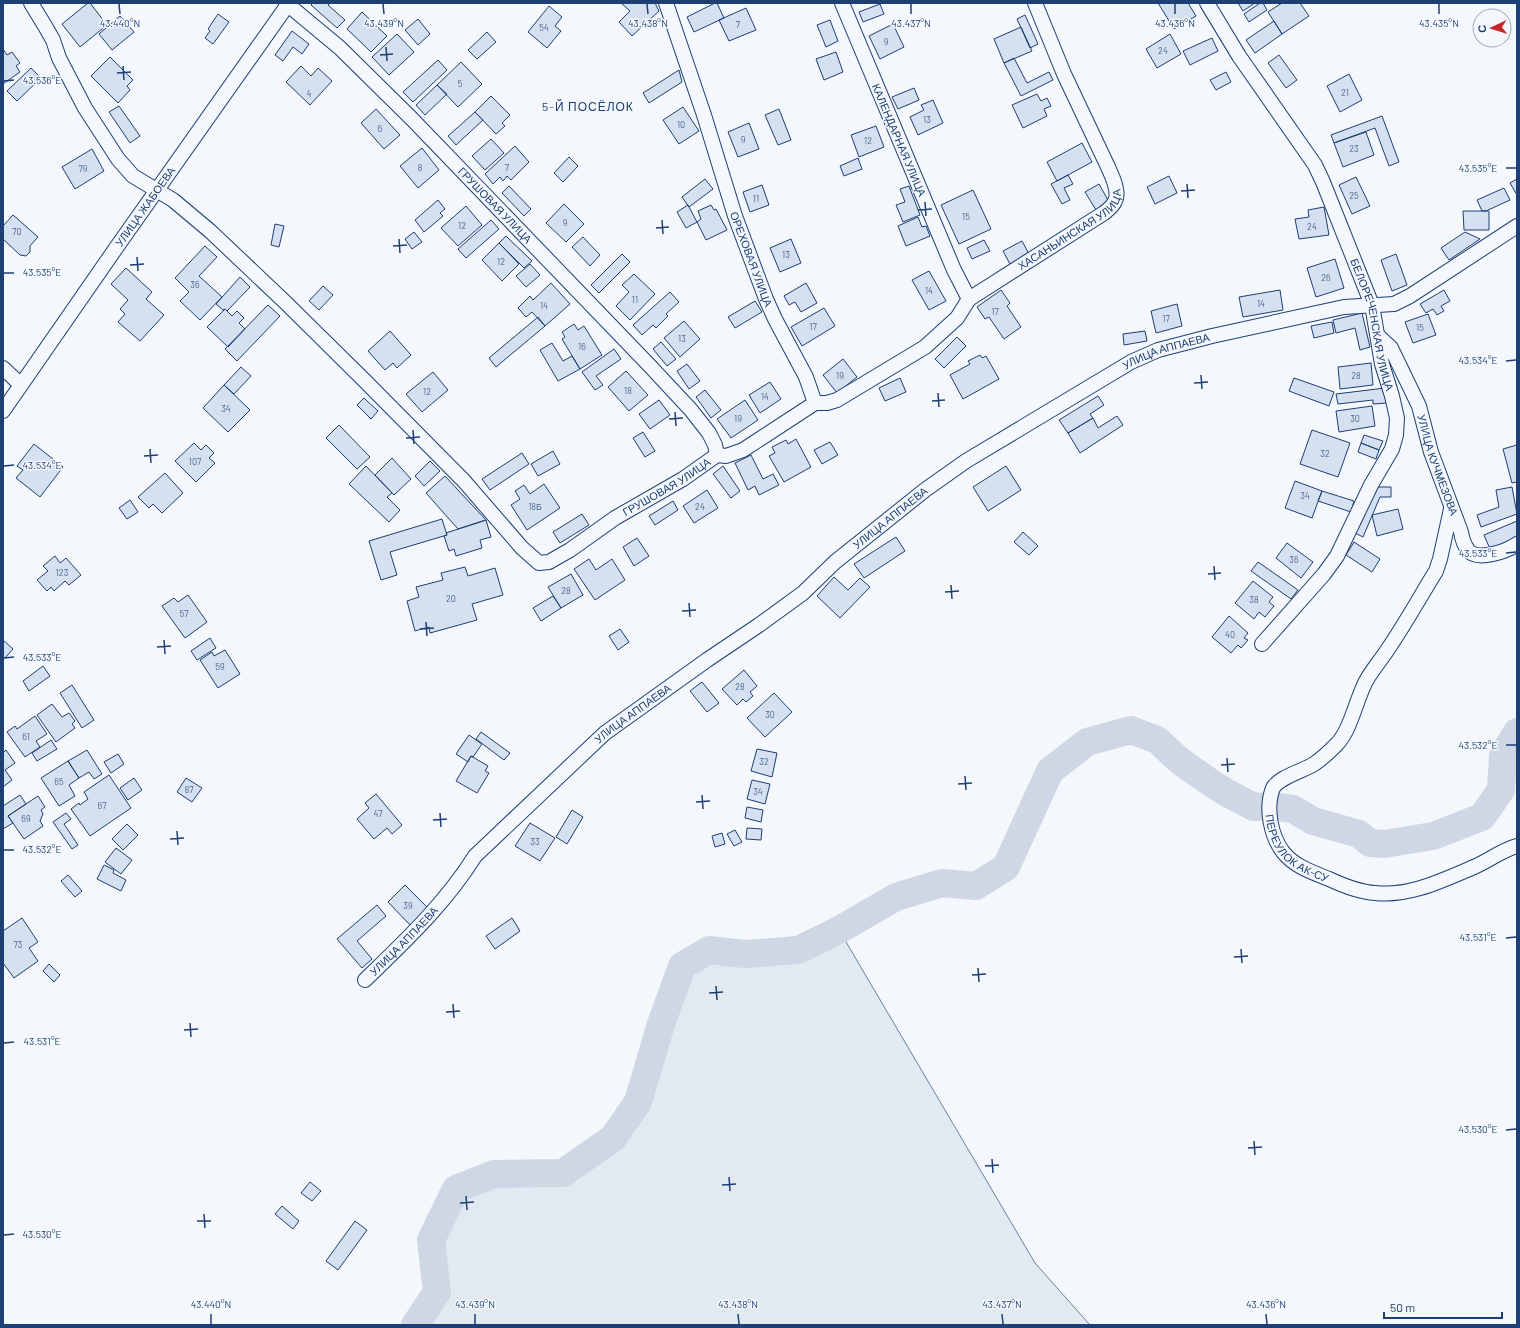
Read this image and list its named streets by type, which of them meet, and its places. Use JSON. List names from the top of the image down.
{
  "streets": {
    "street": [
      "КАЛЕНДАРНАЯ УЛИЦА",
      "ГРУШОВАЯ УЛИЦА",
      "УЛИЦА ЖАБОЕВА",
      "ХАСАНЬИНСКАЯ УЛИЦА",
      "ОРЕХОВАЯ УЛИЦА",
      "БЕЛОРЕЧЕНСКАЯ УЛИЦА",
      "УЛИЦА АППАЕВА",
      "УЛИЦА КУЧМЕЗОВА",
      "ПЕРЕУЛОК АК-СУ"
    ]
  },
  "crossings": [
    ["КАЛЕНДАРНАЯ УЛИЦА", "ХАСАНЬИНСКАЯ УЛИЦА"],
    ["ГРУШОВАЯ УЛИЦА", "УЛИЦА ЖАБОЕВА"],
    ["БЕЛОРЕЧЕНСКАЯ УЛИЦА", "УЛИЦА АППАЕВА"],
    ["БЕЛОРЕЧЕНСКАЯ УЛИЦА", "УЛИЦА КУЧМЕЗОВА"],
    ["УЛИЦА КУЧМЕЗОВА", "ПЕРЕУЛОК АК-СУ"]
  ],
  "districts": ["5-Й ПОСЁЛОК"],
  "house_numbers": [
    "7",
    "54",
    "9",
    "24",
    "5",
    "21",
    "4",
    "13",
    "10",
    "6",
    "9",
    "12",
    "23",
    "8",
    "7",
    "79",
    "25",
    "11",
    "15",
    "9",
    "12",
    "24",
    "70",
    "13",
    "12",
    "26",
    "36",
    "14",
    "11",
    "14",
    "14",
    "17",
    "17",
    "17",
    "15",
    "13",
    "16",
    "19",
    "28",
    "18",
    "12",
    "14",
    "34",
    "19",
    "30",
    "32",
    "107",
    "34",
    "18Б",
    "24",
    "36",
    "123",
    "28",
    "20",
    "38",
    "57",
    "40",
    "59",
    "28",
    "30",
    "61",
    "32",
    "65",
    "87",
    "34",
    "67",
    "47",
    "69",
    "33",
    "39",
    "73"
  ],
  "scale_bar": "50 m",
  "north": "left",
  "coordinates": [
    "43.440°N",
    "43.439°N",
    "43.438°N",
    "43.437°N",
    "43.436°N",
    "43.435°N",
    "43.536°E",
    "43.535°E",
    "43.534°E",
    "43.533°E",
    "43.532°E",
    "43.531°E",
    "43.530°E"
  ]
}
